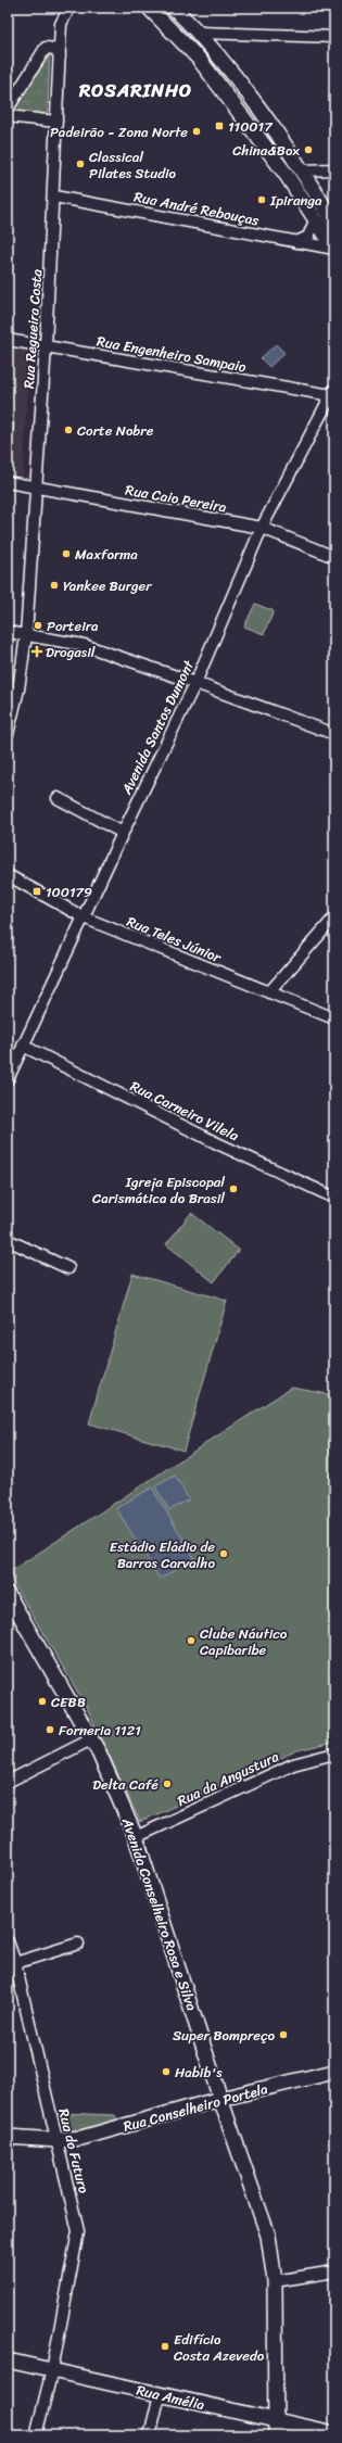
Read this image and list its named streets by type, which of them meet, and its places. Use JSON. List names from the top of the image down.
{
  "streets": {
    "main road": ["Avenida Conselheiro Rosa e Silva", "Rua Conselheiro Portela", "Rua Amélia"],
    "street": [
      "Rua André Rebouças",
      "Rua Regueira Costa",
      "Rua Engenheiro Sampaio",
      "Rua Caio Pereira",
      "Avenida Santos Dumont",
      "Rua Teles Júnior",
      "Rua Carneiro Vilela",
      "Rua da Angustura",
      "Rua do Futuro"
    ]
  },
  "crossings": [
    ["Rua André Rebouças", "Rua Regueira Costa"],
    ["Rua Regueira Costa", "Rua Engenheiro Sampaio"],
    ["Rua Regueira Costa", "Rua Caio Pereira"],
    ["Rua Engenheiro Sampaio", "Avenida Santos Dumont"],
    ["Rua Caio Pereira", "Avenida Santos Dumont"],
    ["Avenida Santos Dumont", "Rua Teles Júnior"],
    ["Avenida Santos Dumont", "Rua Carneiro Vilela"],
    ["Rua da Angustura", "Avenida Conselheiro Rosa e Silva"],
    ["Avenida Conselheiro Rosa e Silva", "Rua Conselheiro Portela"],
    ["Avenida Conselheiro Rosa e Silva", "Rua Amélia"],
    ["Rua Conselheiro Portela", "Rua do Futuro"],
    ["Rua do Futuro", "Rua Amélia"]
  ],
  "districts": ["ROSARINHO"],
  "places": {
    "transit": ["110017", "100179"],
    "other": [
      "Padeirão - Zona Norte",
      "China&Box",
      "Classical Pilates Studio",
      "Ipiranga",
      "Corte Nobre",
      "Maxforma",
      "Yankee Burger",
      "Porteira",
      "Igreja Episcopal Carismática do Brasil",
      "Estádio Eládio de Barros Carvalho",
      "Clube Náutico Capibaribe",
      "CEBB",
      "Forneria 1121",
      "Delta Café",
      "Super Bompreço",
      "Habib's",
      "Edifício Costa Azevedo"
    ],
    "health": ["Drogasil"]
  }
}
